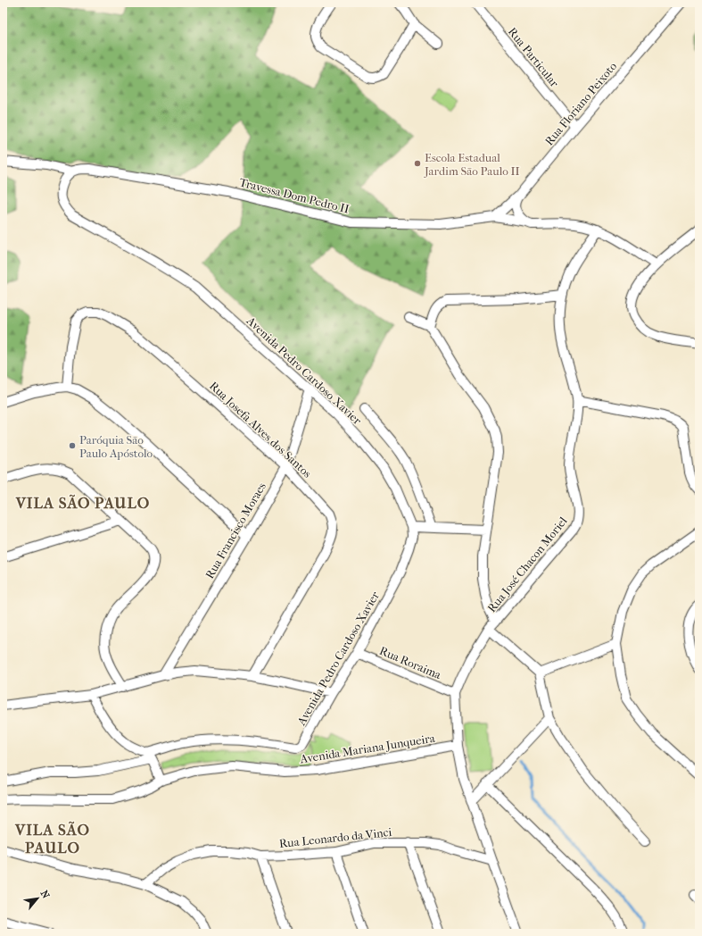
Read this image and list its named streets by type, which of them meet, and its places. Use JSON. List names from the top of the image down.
{
  "streets": {
    "street": [
      "Rua Particular",
      "Rua Floriano Peixoto",
      "Travessa Dom Pedro II",
      "Avenida Pedro Cardoso Xavier",
      "Rua Josefa Alves dos Santos",
      "Rua Francisco Moraes",
      "Rua José Chacon Moriel",
      "Rua Roraima",
      "Avenida Mariana Junqueira",
      "Rua Leonardo da Vinci"
    ]
  },
  "crossings": [
    ["Rua Particular", "Rua Floriano Peixoto"],
    ["Travessa Dom Pedro II", "Avenida Pedro Cardoso Xavier"],
    ["Travessa Dom Pedro II", "Rua José Chacon Moriel"],
    ["Avenida Pedro Cardoso Xavier", "Rua Francisco Moraes"],
    ["Avenida Pedro Cardoso Xavier", "Rua Roraima"],
    ["Rua Josefa Alves dos Santos", "Rua Francisco Moraes"],
    ["Rua José Chacon Moriel", "Rua Roraima"],
    ["Rua José Chacon Moriel", "Avenida Mariana Junqueira"]
  ],
  "districts": ["VILA SÃO PAULO", "VILA SÃO PAULO"],
  "places": ["Escola Estadual Jardim São Paulo II", "Paróquia São Paulo Apóstolo"],
  "north": "top right"
}
